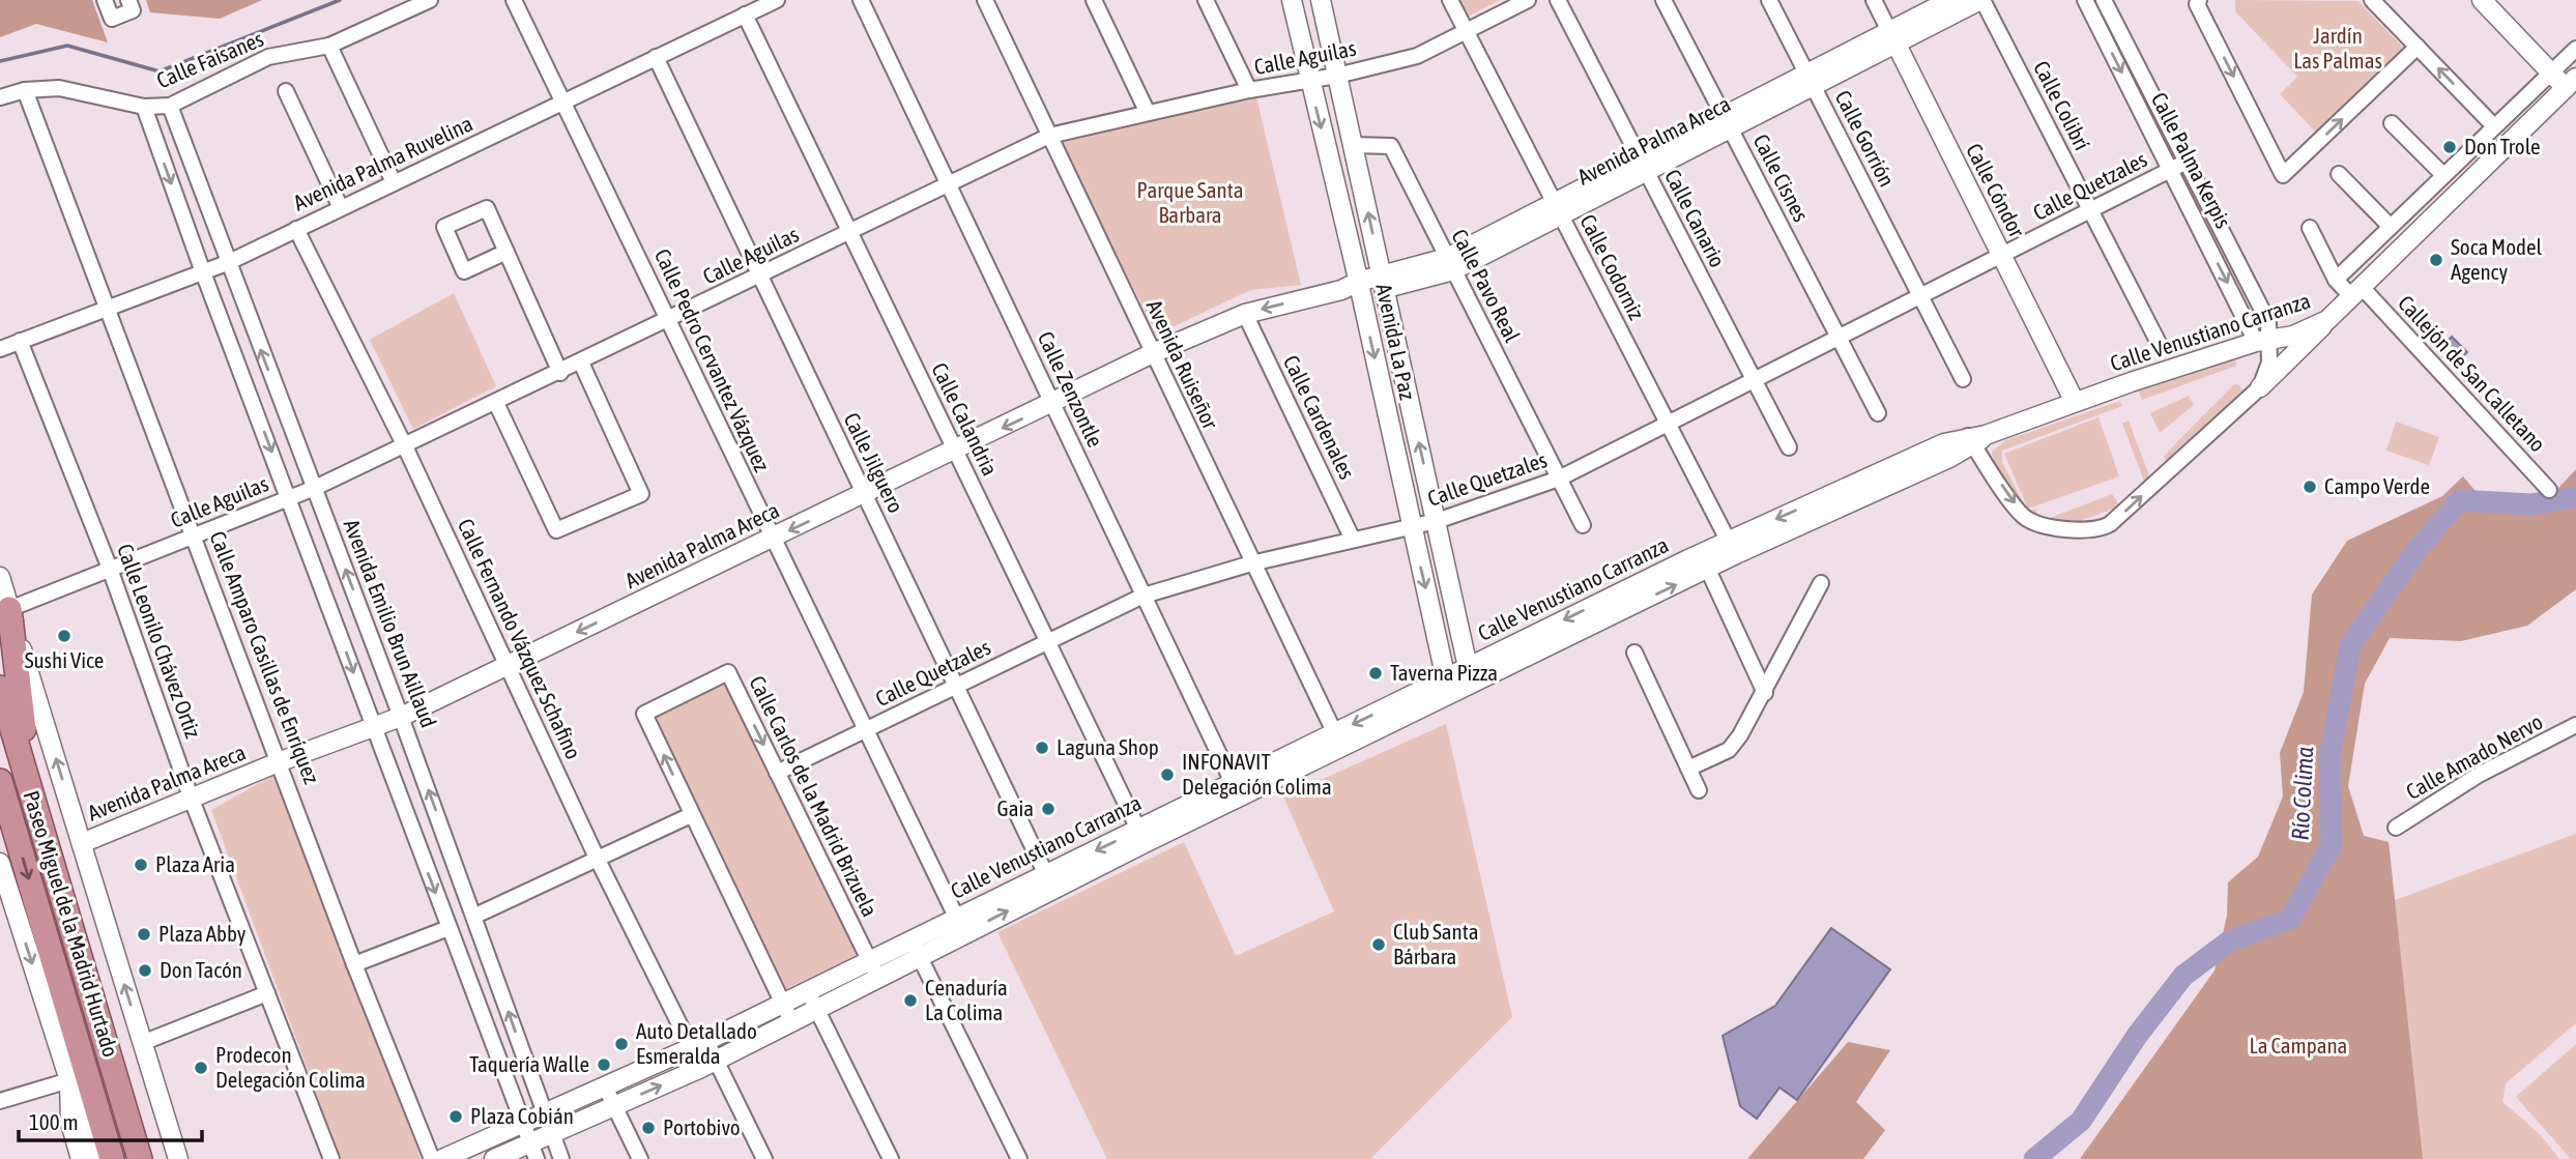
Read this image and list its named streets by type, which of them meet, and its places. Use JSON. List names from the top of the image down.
{
  "streets": {
    "highway": ["Paseo Miguel de la Madrid Hurtado"],
    "street": [
      "Calle Aguilas",
      "Calle Faisanes",
      "Calle Colibrí",
      "Calle Gorrión",
      "Avenida Palma Areca",
      "Calle Palma Kerpis",
      "Avenida Palma Ruvelina",
      "Calle Cisnes",
      "Calle Quetzales",
      "Calle Cóndor",
      "Calle Canario",
      "Calle Codorniz",
      "Calle Pavo Real",
      "Calle Venustiano Carranza",
      "Avenida La Paz",
      "Calle Pedro Cervantez Vázquez",
      "Avenida Ruiseñor",
      "Callejón de San Calletano",
      "Calle Zenzontle",
      "Calle Cardenales",
      "Calle Calandria",
      "Calle Jilguero",
      "Avenida Emilio Brun Aillaud",
      "Calle Fernando Vázquez Schafino",
      "Calle Leonilo Chávez Ortiz",
      "Calle Amparo Casillas de Enríquez",
      "Calle Amado Nervo",
      "Calle Carlos de la Madrid Brizuela"
    ]
  },
  "crossings": [
    ["Calle Aguilas", "Calle Codorniz"],
    ["Calle Aguilas", "Avenida La Paz"],
    ["Calle Aguilas", "Calle Pedro Cervantez Vázquez"],
    ["Calle Aguilas", "Avenida Ruiseñor"],
    ["Calle Aguilas", "Calle Zenzontle"],
    ["Calle Aguilas", "Calle Calandria"],
    ["Calle Aguilas", "Calle Jilguero"],
    ["Calle Aguilas", "Avenida Emilio Brun Aillaud"],
    ["Calle Aguilas", "Calle Fernando Vázquez Schafino"],
    ["Calle Aguilas", "Calle Leonilo Chávez Ortiz"],
    ["Calle Aguilas", "Calle Amparo Casillas de Enríquez"],
    ["Calle Faisanes", "Avenida Emilio Brun Aillaud"],
    ["Calle Faisanes", "Calle Amparo Casillas de Enríquez"],
    ["Calle Colibrí", "Avenida Palma Areca"],
    ["Calle Colibrí", "Calle Quetzales"],
    ["Calle Gorrión", "Avenida Palma Areca"],
    ["Calle Gorrión", "Calle Quetzales"],
    ["Avenida Palma Areca", "Calle Cisnes"],
    ["Avenida Palma Areca", "Calle Cóndor"],
    ["Avenida Palma Areca", "Calle Canario"],
    ["Avenida Palma Areca", "Calle Codorniz"],
    ["Avenida Palma Areca", "Calle Pavo Real"],
    ["Avenida Palma Areca", "Avenida La Paz"],
    ["Avenida Palma Areca", "Calle Pedro Cervantez Vázquez"],
    ["Avenida Palma Areca", "Avenida Ruiseñor"],
    ["Avenida Palma Areca", "Calle Zenzontle"],
    ["Avenida Palma Areca", "Calle Cardenales"],
    ["Avenida Palma Areca", "Calle Calandria"],
    ["Avenida Palma Areca", "Calle Jilguero"],
    ["Avenida Palma Areca", "Avenida Emilio Brun Aillaud"],
    ["Avenida Palma Areca", "Calle Fernando Vázquez Schafino"],
    ["Avenida Palma Areca", "Calle Leonilo Chávez Ortiz"],
    ["Avenida Palma Areca", "Calle Amparo Casillas de Enríquez"],
    ["Calle Palma Kerpis", "Calle Quetzales"],
    ["Calle Palma Kerpis", "Calle Venustiano Carranza"],
    ["Avenida Palma Ruvelina", "Calle Pedro Cervantez Vázquez"],
    ["Avenida Palma Ruvelina", "Calle Calandria"],
    ["Avenida Palma Ruvelina", "Calle Jilguero"],
    ["Avenida Palma Ruvelina", "Avenida Emilio Brun Aillaud"],
    ["Avenida Palma Ruvelina", "Calle Fernando Vázquez Schafino"],
    ["Avenida Palma Ruvelina", "Calle Leonilo Chávez Ortiz"],
    ["Avenida Palma Ruvelina", "Calle Amparo Casillas de Enríquez"],
    ["Calle Cisnes", "Calle Quetzales"],
    ["Calle Quetzales", "Calle Cóndor"],
    ["Calle Quetzales", "Calle Canario"],
    ["Calle Quetzales", "Calle Codorniz"],
    ["Calle Quetzales", "Calle Pavo Real"],
    ["Calle Quetzales", "Avenida La Paz"],
    ["Calle Quetzales", "Calle Pedro Cervantez Vázquez"],
    ["Calle Quetzales", "Avenida Ruiseñor"],
    ["Calle Quetzales", "Calle Zenzontle"],
    ["Calle Quetzales", "Calle Cardenales"],
    ["Calle Quetzales", "Calle Calandria"],
    ["Calle Quetzales", "Calle Jilguero"],
    ["Calle Quetzales", "Calle Carlos de la Madrid Brizuela"],
    ["Calle Cóndor", "Calle Venustiano Carranza"],
    ["Calle Codorniz", "Calle Venustiano Carranza"],
    ["Calle Pavo Real", "Avenida La Paz"],
    ["Calle Venustiano Carranza", "Avenida La Paz"],
    ["Calle Venustiano Carranza", "Calle Pedro Cervantez Vázquez"],
    ["Calle Venustiano Carranza", "Avenida Ruiseñor"],
    ["Calle Venustiano Carranza", "Callejón de San Calletano"],
    ["Calle Venustiano Carranza", "Calle Zenzontle"],
    ["Calle Venustiano Carranza", "Calle Calandria"],
    ["Calle Venustiano Carranza", "Calle Jilguero"],
    ["Calle Venustiano Carranza", "Avenida Emilio Brun Aillaud"],
    ["Calle Venustiano Carranza", "Calle Fernando Vázquez Schafino"],
    ["Calle Venustiano Carranza", "Calle Carlos de la Madrid Brizuela"]
  ],
  "water": ["Río Colima"],
  "parks": ["Jardín Las Palmas", "Parque Santa Barbara", "La Campana"],
  "places": [
    "Don Trole",
    "Soca Model Agency",
    "Campo Verde",
    "Sushi Vice",
    "Taverna Pizza",
    "Laguna Shop",
    "INFONAVIT Delegación Colima",
    "Gaia",
    "Plaza Aria",
    "Plaza Abby",
    "Club Santa Bárbara",
    "Don Tacón",
    "Cenaduría La Colima",
    "Auto Detallado Esmeralda",
    "Taquería Walle",
    "Prodecon Delegación Colima",
    "Plaza Cobián",
    "Portobivo"
  ],
  "scale_bar": "100 m"
}
